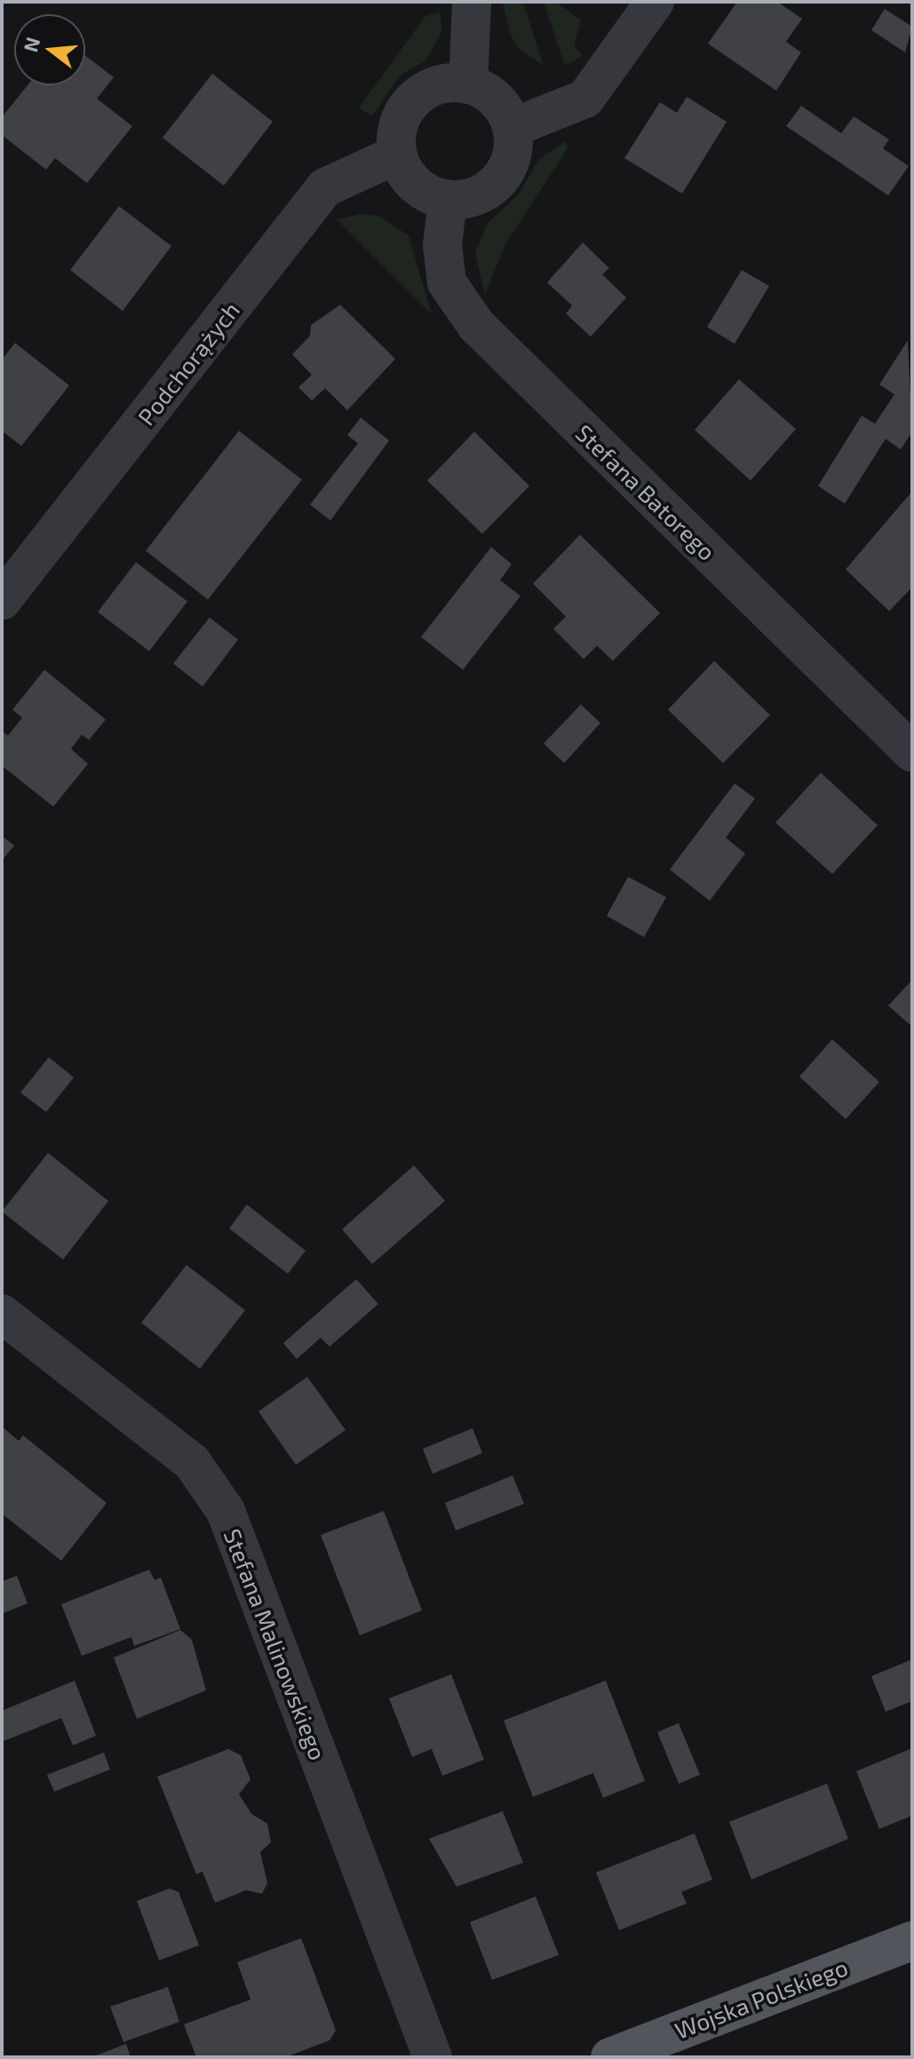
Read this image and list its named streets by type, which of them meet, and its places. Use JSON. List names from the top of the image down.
{
  "streets": {
    "main road": ["Wojska Polskiego"],
    "street": ["Podchorążych", "Stefana Batorego", "Stefana Malinowskiego"]
  },
  "crossings": [
    ["Podchorążych", "Stefana Batorego"]
  ],
  "north": "left"
}
